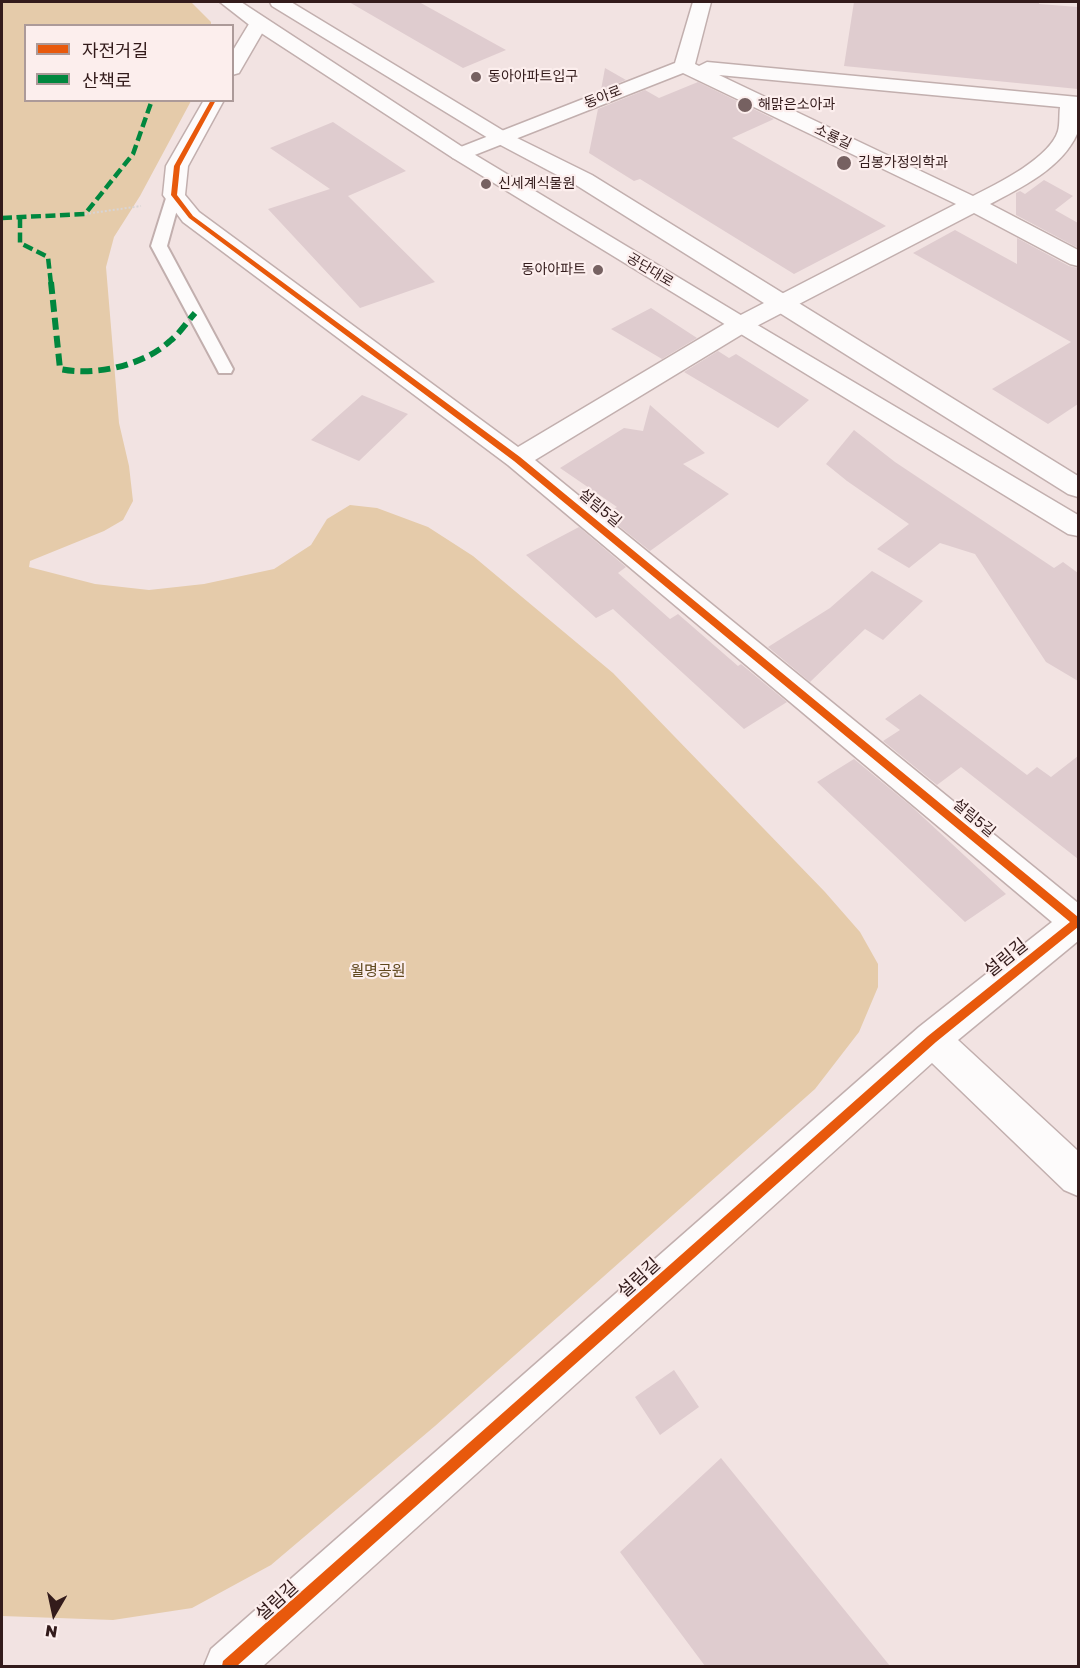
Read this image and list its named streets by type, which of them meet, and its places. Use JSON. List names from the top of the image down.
{
  "streets": {
    "street": [
      "동아로",
      "소룡길",
      "공단대로",
      "설림5길",
      "설림길"
    ]
  },
  "crossings": [
    ["동아로", "소룡길"],
    ["동아로", "공단대로"],
    ["설림5길", "설림길"]
  ],
  "parks": ["월명공원"],
  "places": [
    "동아아파트입구",
    "해맑은소아과",
    "김봉가정의학과",
    "신세계식물원",
    "동아아파트"
  ],
  "legend": ["자전거길", "산책로"],
  "north": "bottom"
}
